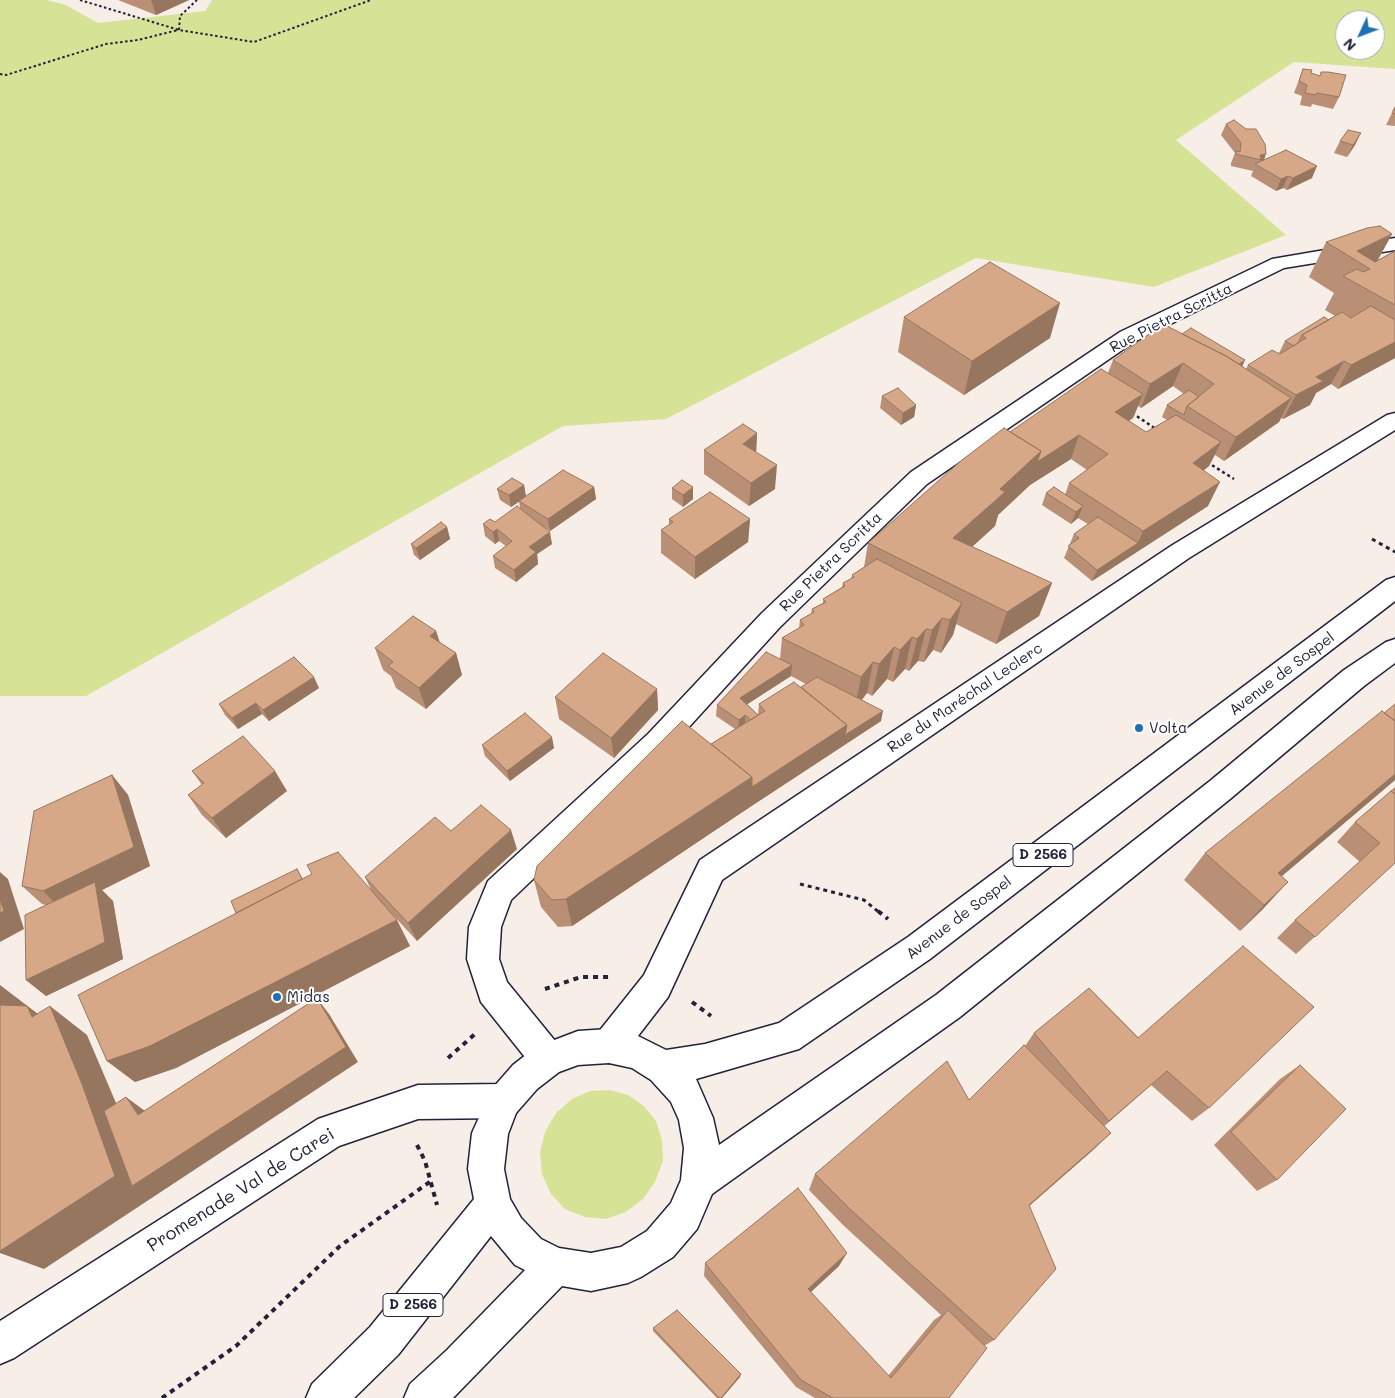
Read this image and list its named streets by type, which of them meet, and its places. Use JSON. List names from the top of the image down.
{
  "streets": {
    "street": [
      "Rue Pietra Scritta",
      "Avenue de Sospel",
      "Rue du Maréchal Leclerc",
      "D 2566",
      "Promenade Val de Carei"
    ]
  },
  "places": ["Volta", "Midas"],
  "north": "bottom left"
}
